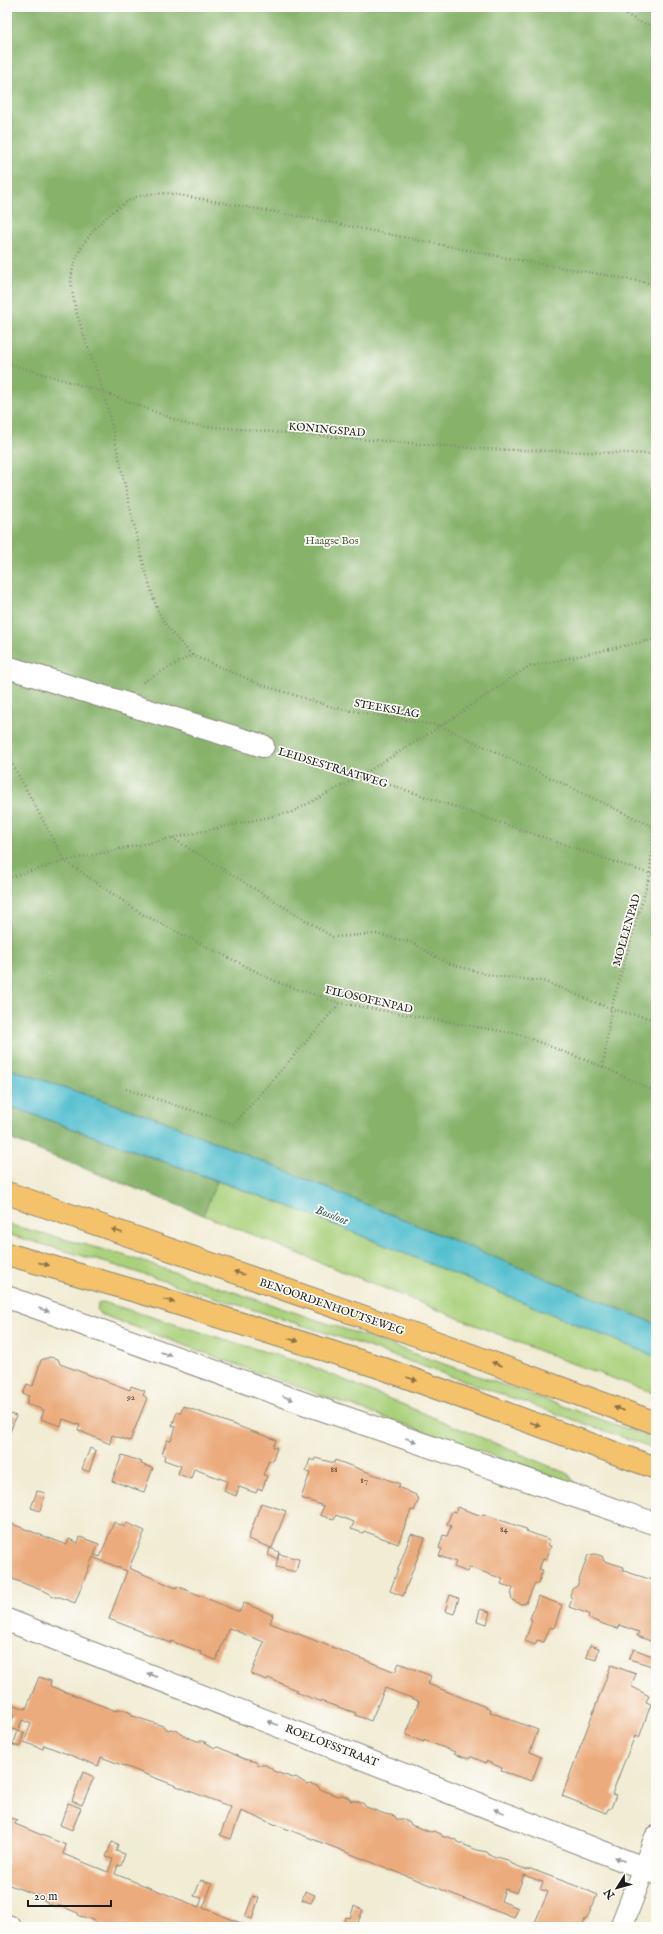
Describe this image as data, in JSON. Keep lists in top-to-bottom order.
{
  "streets": {
    "main road": ["BENOORDENHOUTSEWEG"],
    "street": ["LEIDSESTRAATWEG", "ROELOFSSTRAAT"],
    "path": [
      "KONINGSPAD",
      "STEEKSLAG",
      "MOLLENPAD",
      "FILOSOFENPAD"
    ]
  },
  "crossings": [
    ["STEEKSLAG", "MOLLENPAD"],
    ["LEIDSESTRAATWEG", "MOLLENPAD"],
    ["MOLLENPAD", "FILOSOFENPAD"]
  ],
  "one_way": ["ROELOFSSTRAAT"],
  "water": ["Bossloot"],
  "parks": ["Haagse Bos"],
  "house_numbers": [
    "92",
    "88",
    "87",
    "84"
  ],
  "scale_bar": "20 m",
  "north": "bottom left"
}
